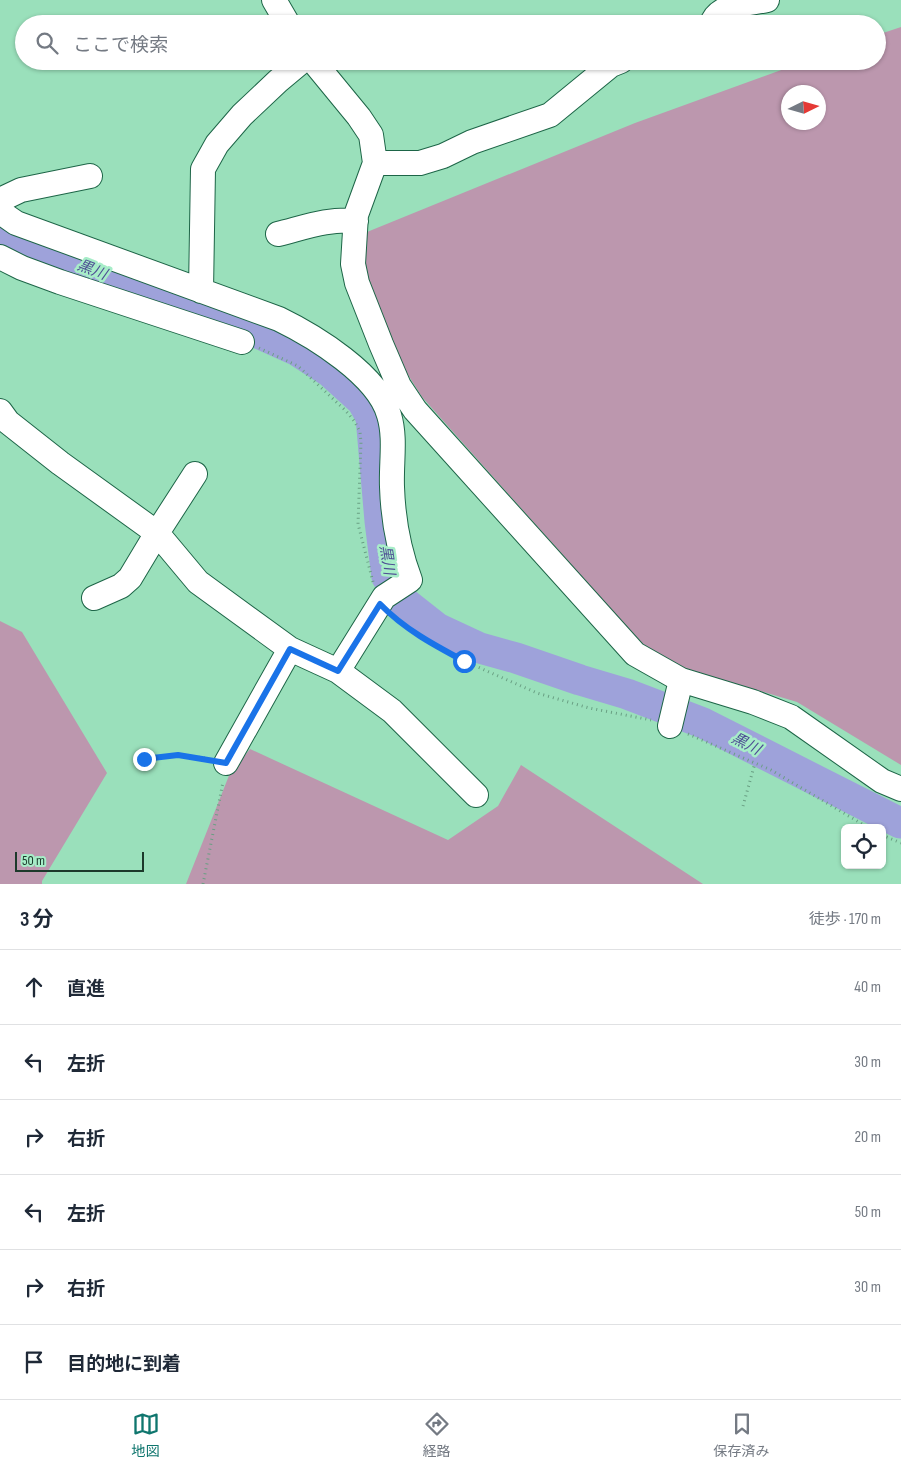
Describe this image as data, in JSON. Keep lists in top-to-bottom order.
{
  "water": ["黒川"],
  "scale_bar": "50 m",
  "north": "right",
  "page": {
    "search": "ここで検索",
    "scale": "50 m",
    "heading": ["3 分", "徒歩 · 170 m"],
    "list": [
      ["直進", "40 m"],
      ["左折", "30 m"],
      ["右折", "20 m"],
      ["左折", "50 m"],
      ["右折", "30 m"],
      "目的地に到着"
    ],
    "nav": ["地図", "経路", "保存済み"]
  }
}
